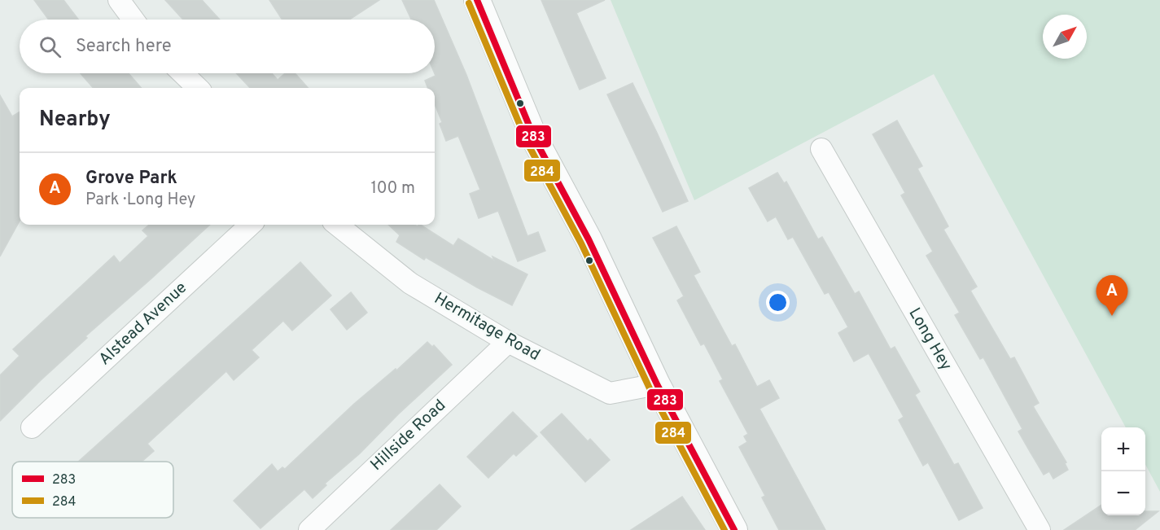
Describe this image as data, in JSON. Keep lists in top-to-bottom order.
{
  "streets": {
    "street": [
      "Alstead Avenue",
      "Hermitage Road",
      "Long Hey",
      "Hillside Road"
    ]
  },
  "crossings": [
    ["Hermitage Road", "Hillside Road"]
  ],
  "lines": ["transit line 283", "transit line 284"],
  "legend": ["283", "284"],
  "north": "top right",
  "page": {
    "search": "Search here",
    "heading": "Nearby",
    "list": [
      {
        "mark": "A",
        "name": "Grove Park",
        "note": "Park · Long Hey",
        "value": "100 m"
      }
    ],
    "pins": "A",
    "map_buttons": ["+", "−"]
  }
}
